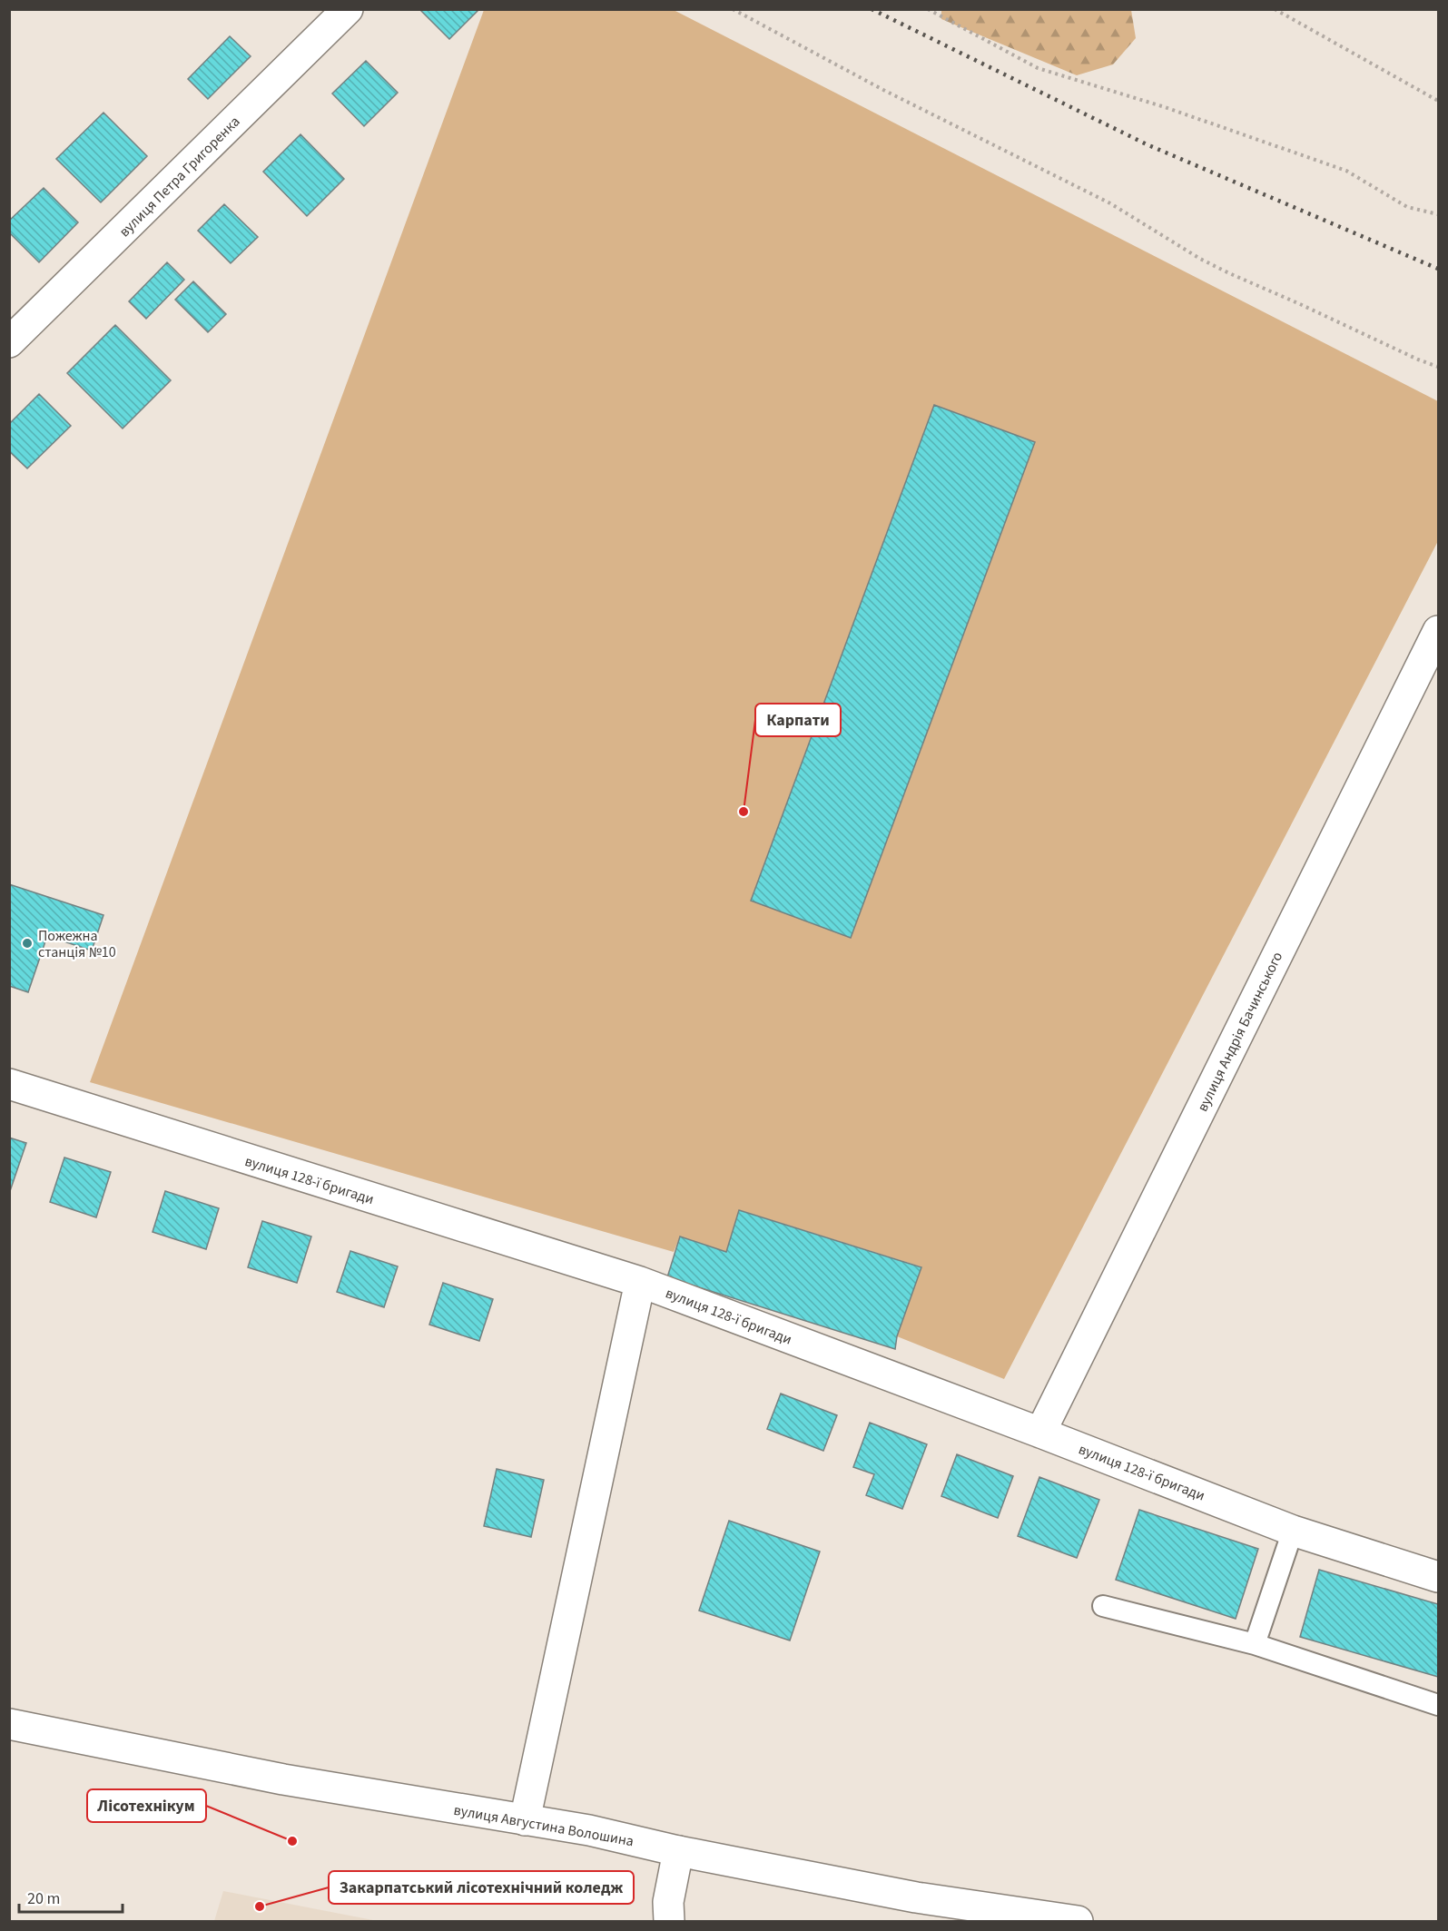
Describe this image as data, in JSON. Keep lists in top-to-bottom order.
{
  "streets": {
    "street": [
      "вулиця Петра Григоренка",
      "вулиця Андрія Бачинського",
      "вулиця 128-ї бригади",
      "вулиця Августина Волошина"
    ]
  },
  "crossings": [
    ["вулиця Андрія Бачинського", "вулиця 128-ї бригади"]
  ],
  "places": [
    "Карпати",
    "Пожежна станція №10",
    "Лісотехнікум",
    "Закарпатський лісотехнічний коледж"
  ],
  "scale_bar": "20 m"
}
